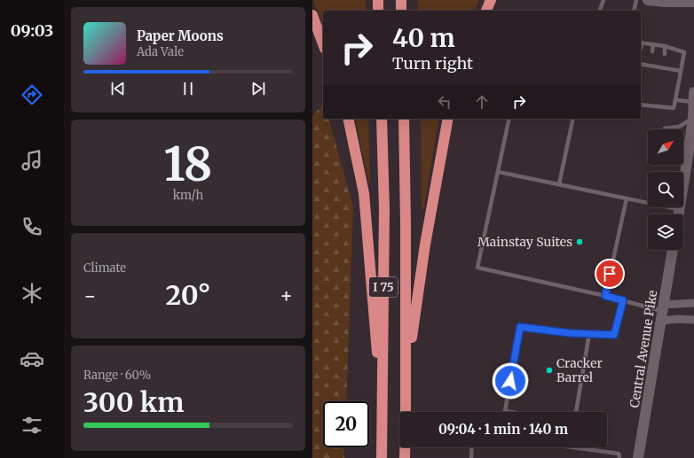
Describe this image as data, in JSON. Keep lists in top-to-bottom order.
{
  "streets": {
    "highway": ["I 75"],
    "main road": ["Central Avenue Pike"]
  },
  "places": ["Mainstay Suites", "Cracker Barrel"],
  "north": "top right",
  "page": {
    "tabs": "09:03",
    "turn": ["40 m", "Turn right"],
    "song": ["Paper Moons", "Ada Vale"],
    "tile": [
      ["18", "km/h"],
      "Climate",
      ["Range · 60%", "300 km"]
    ],
    "heat": ["−", "20°", "+"],
    "limit": "20",
    "trip": "09:04 · 1 min · 140 m"
  }
}
